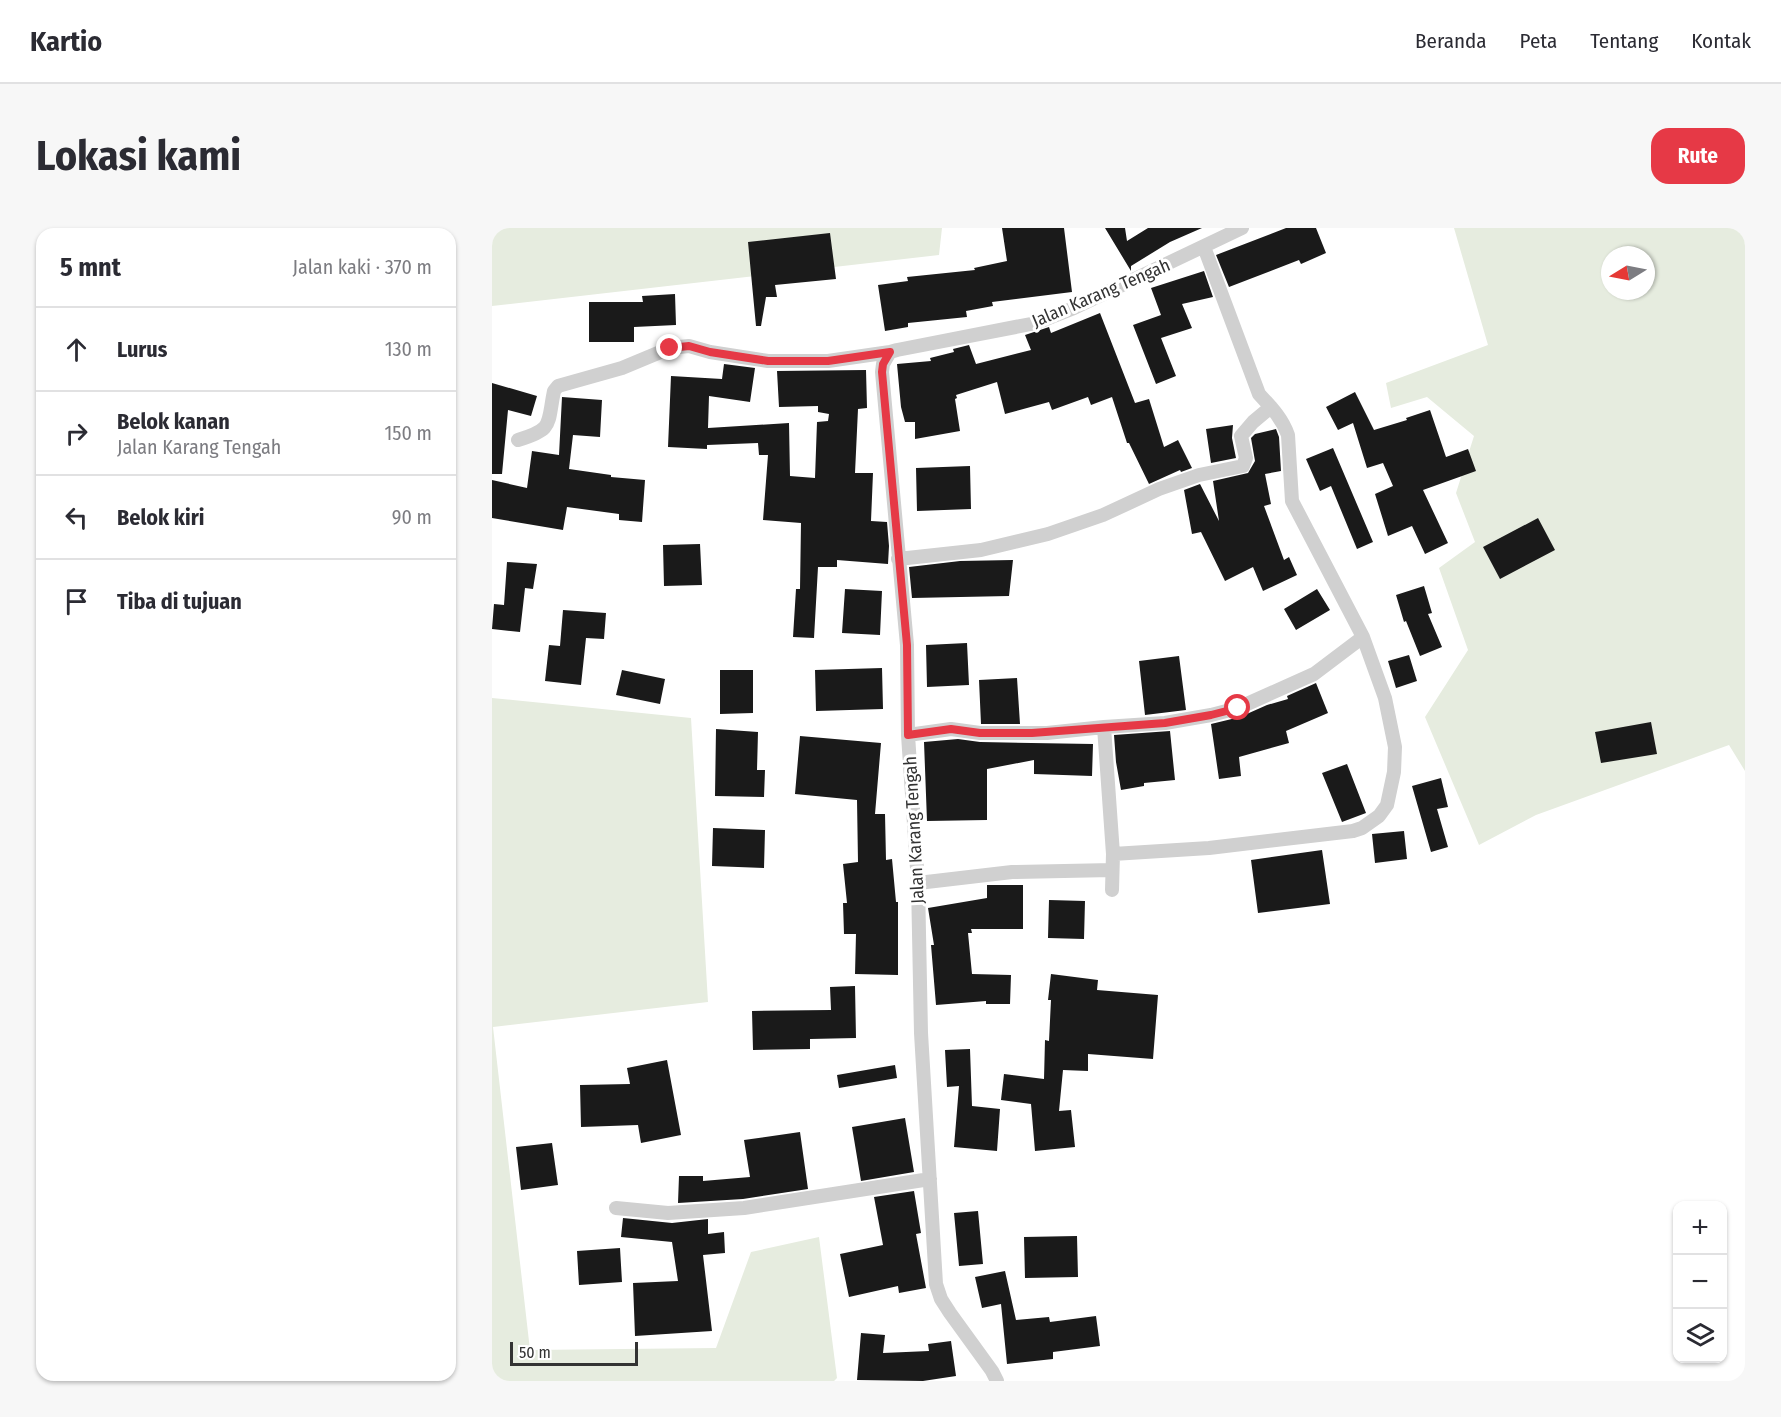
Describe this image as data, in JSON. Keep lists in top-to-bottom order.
{
  "streets": {
    "street": ["Jalan Karang Tengah"]
  },
  "scale_bar": "50 m",
  "north": "left",
  "page": {
    "header": "Kartio",
    "nav": [
      "Beranda",
      "Peta",
      "Tentang",
      "Kontak"
    ],
    "buttons": "Rute",
    "title": "Lokasi kami",
    "heading": ["5 mnt", "Jalan kaki · 370 m"],
    "list": [
      ["Lurus", "130 m"],
      ["Belok kanan", "Jalan Karang Tengah", "150 m"],
      ["Belok kiri", "90 m"],
      "Tiba di tujuan"
    ],
    "map_buttons": ["+", "−"],
    "scale": "50 m"
  }
}
